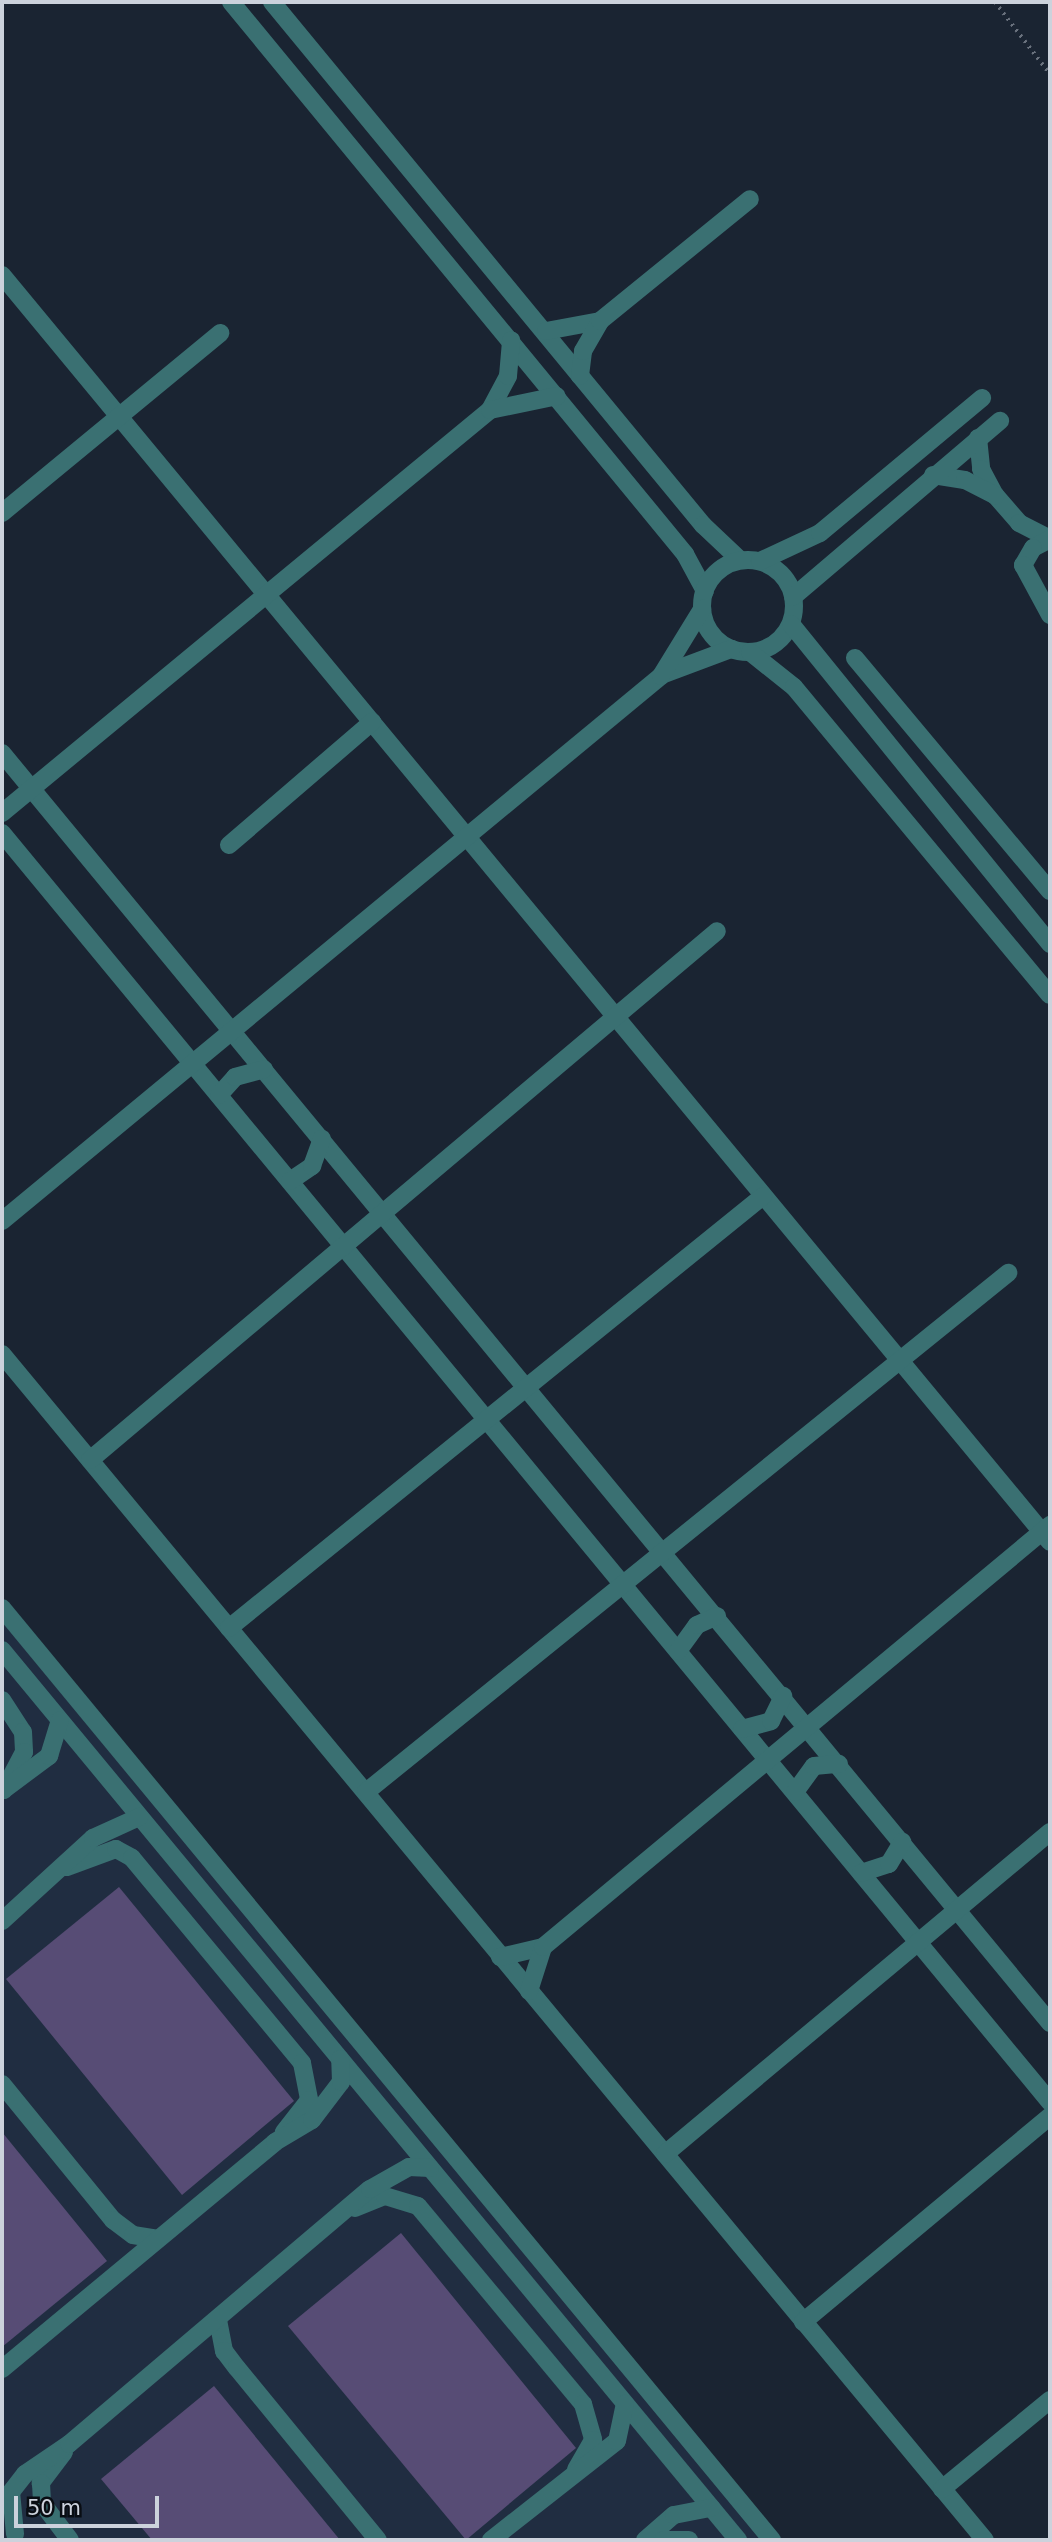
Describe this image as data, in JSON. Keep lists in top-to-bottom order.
{
  "scale_bar": "50 m"
}
